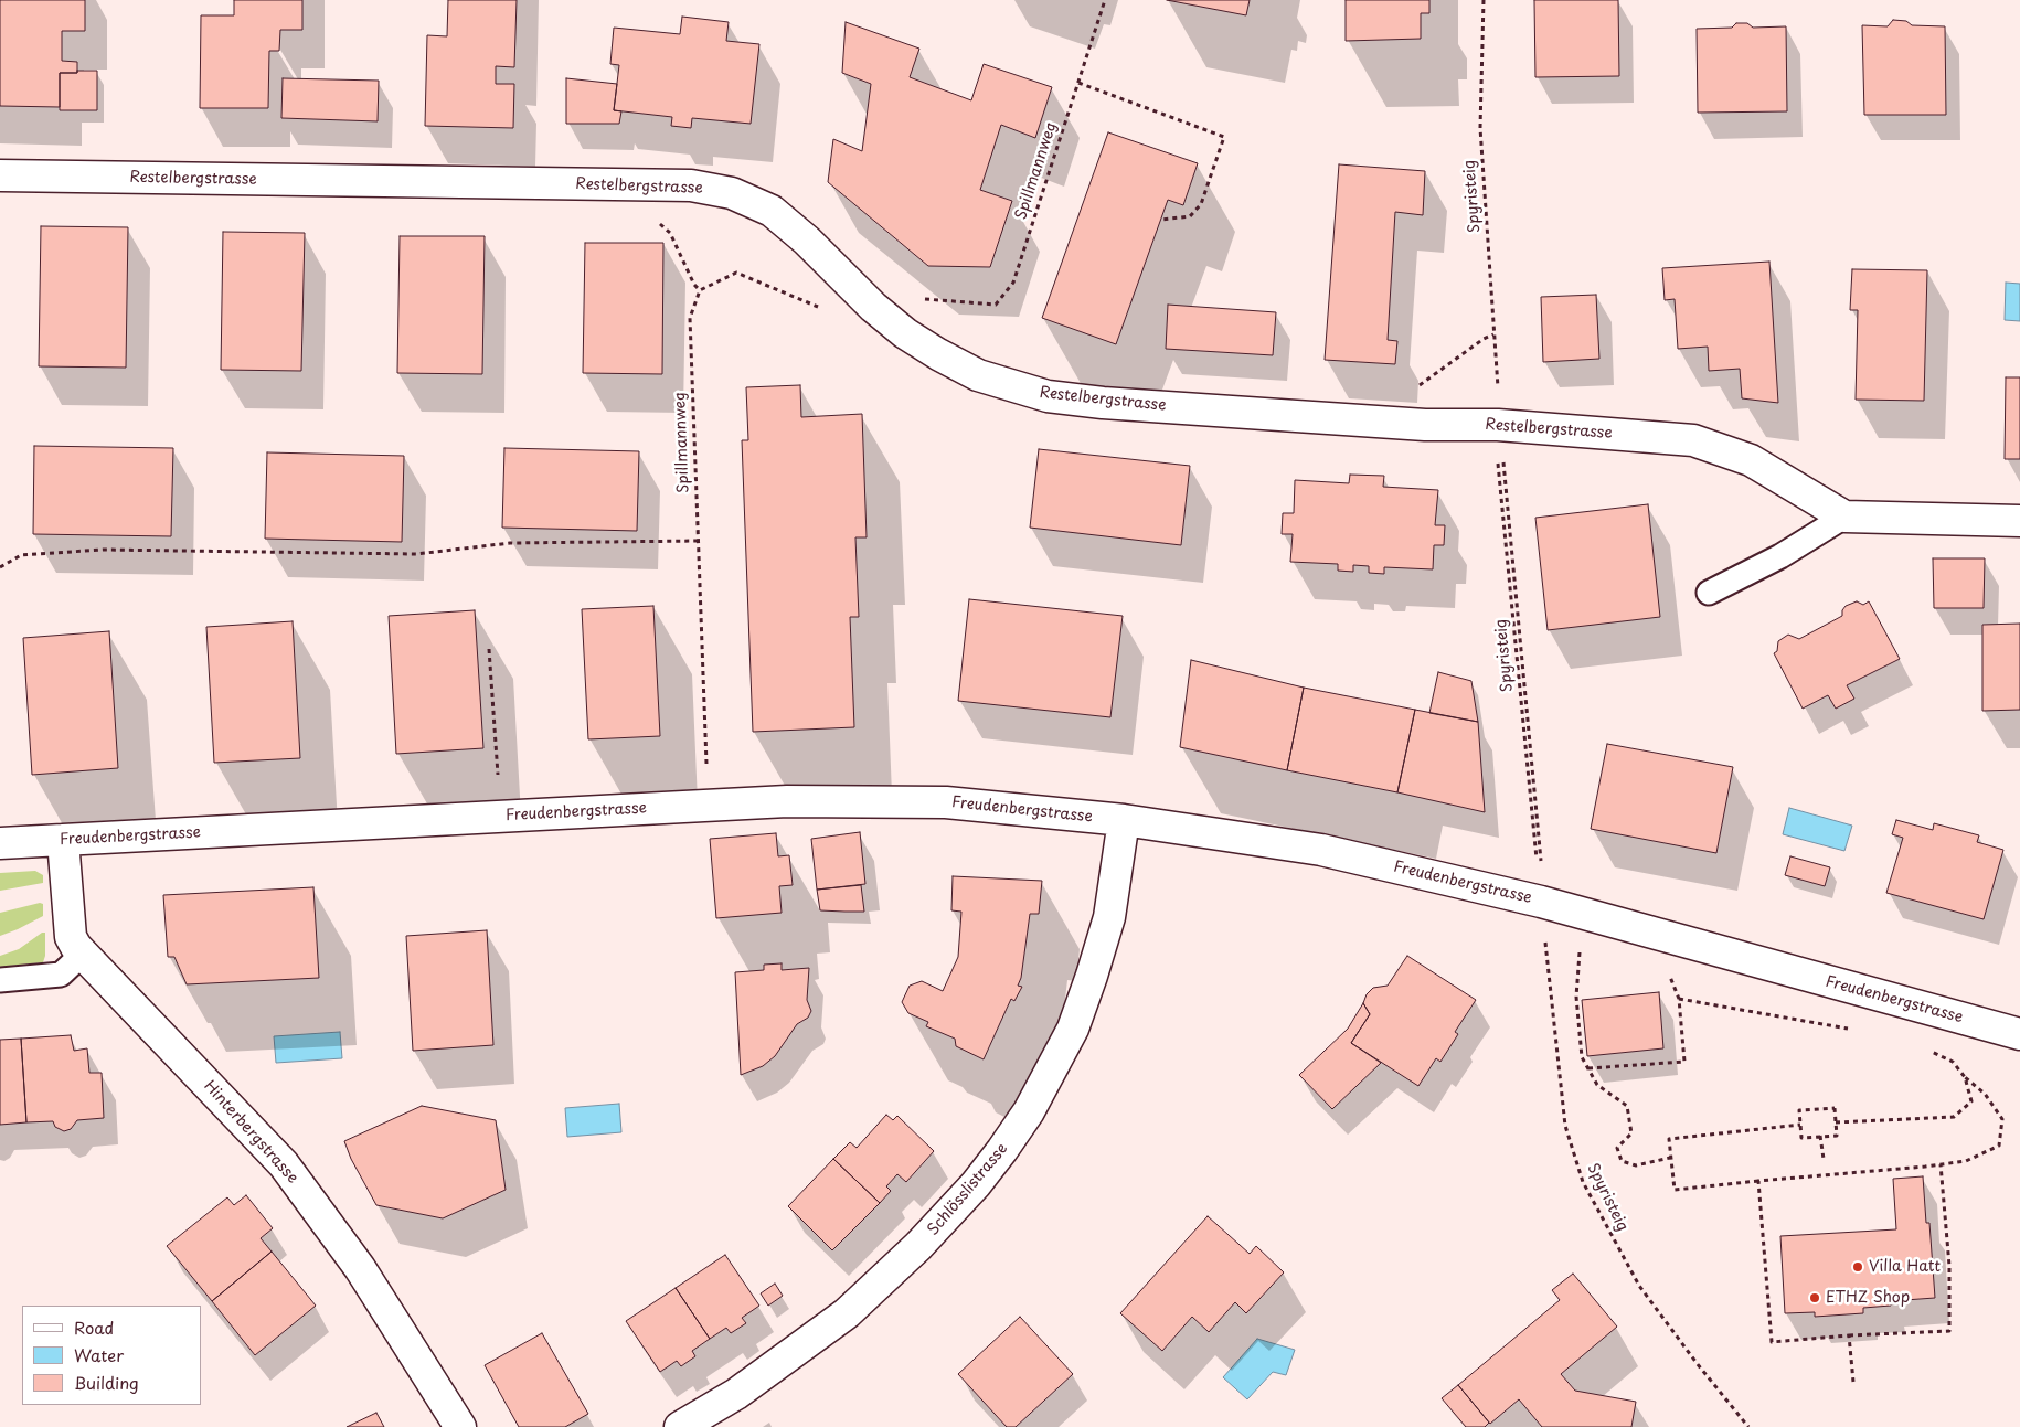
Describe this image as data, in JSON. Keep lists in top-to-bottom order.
{
  "streets": {
    "street": [
      "Restelbergstrasse",
      "Freudenbergstrasse",
      "Hinterbergstrasse",
      "Schlösslistrasse"
    ],
    "path": ["Spillmannweg", "Spyristeig"]
  },
  "crossings": [
    ["Freudenbergstrasse", "Hinterbergstrasse"],
    ["Freudenbergstrasse", "Schlösslistrasse"]
  ],
  "places": ["Villa Hatt", "ETHZ Shop"],
  "legend": ["Road", "Water", "Building"]
}
